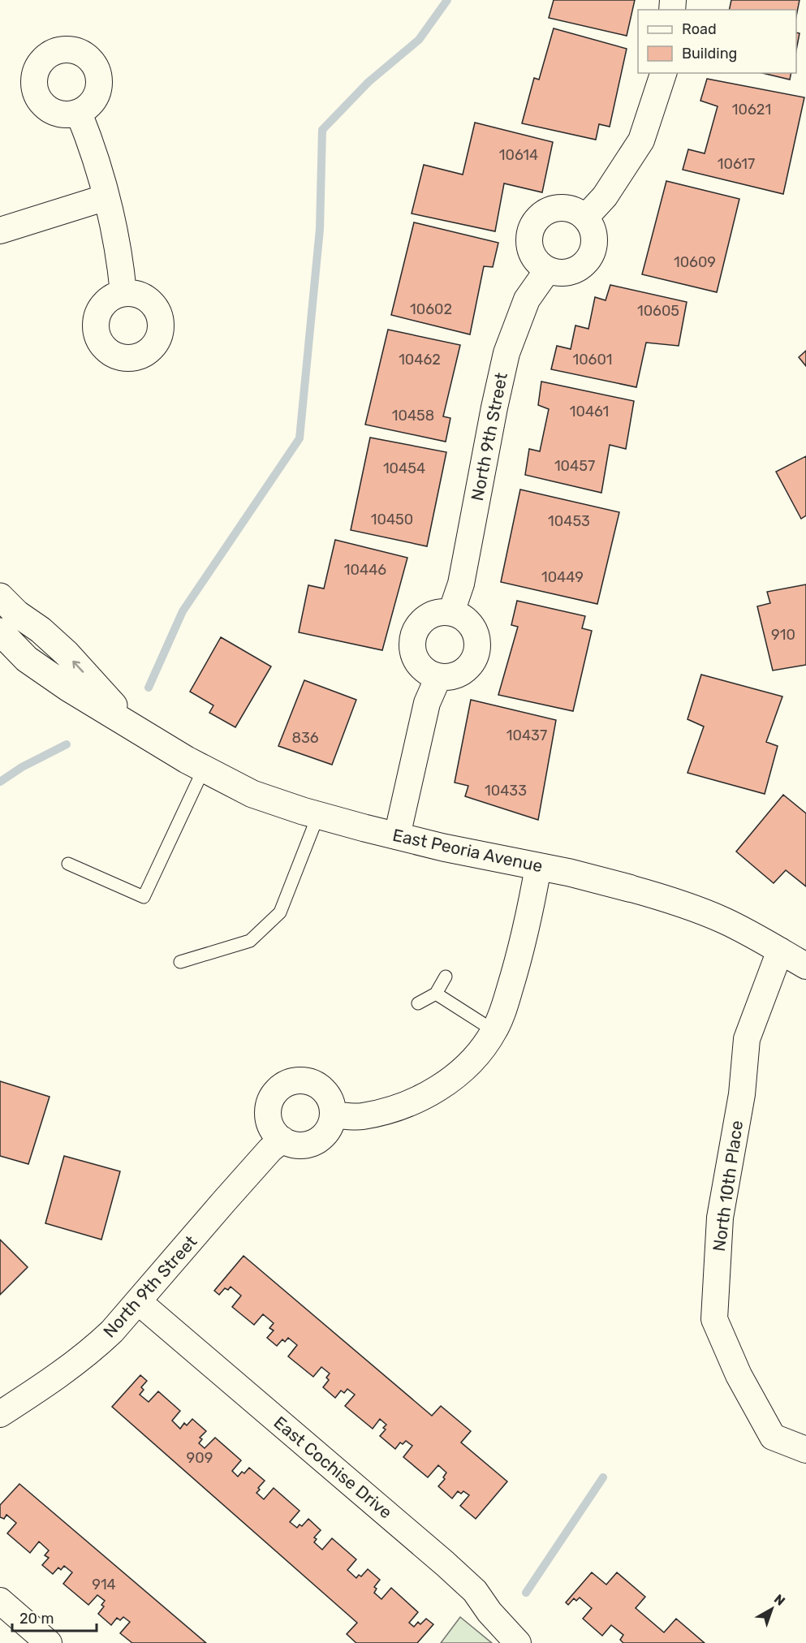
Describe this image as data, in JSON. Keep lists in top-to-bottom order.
{
  "streets": {
    "street": [
      "North 9th Street",
      "East Peoria Avenue",
      "North 10th Place",
      "East Cochise Drive"
    ]
  },
  "crossings": [
    ["North 9th Street", "East Cochise Drive"],
    ["East Peoria Avenue", "North 10th Place"]
  ],
  "house_numbers": [
    "10621",
    "10614",
    "10617",
    "10609",
    "10602",
    "10605",
    "10462",
    "10601",
    "10461",
    "10458",
    "10457",
    "10454",
    "10450",
    "10453",
    "10446",
    "10449",
    "910",
    "10437",
    "836",
    "10433",
    "909",
    "914"
  ],
  "legend": ["Road", "Building"],
  "scale_bar": "20 m",
  "north": "top right"
}
